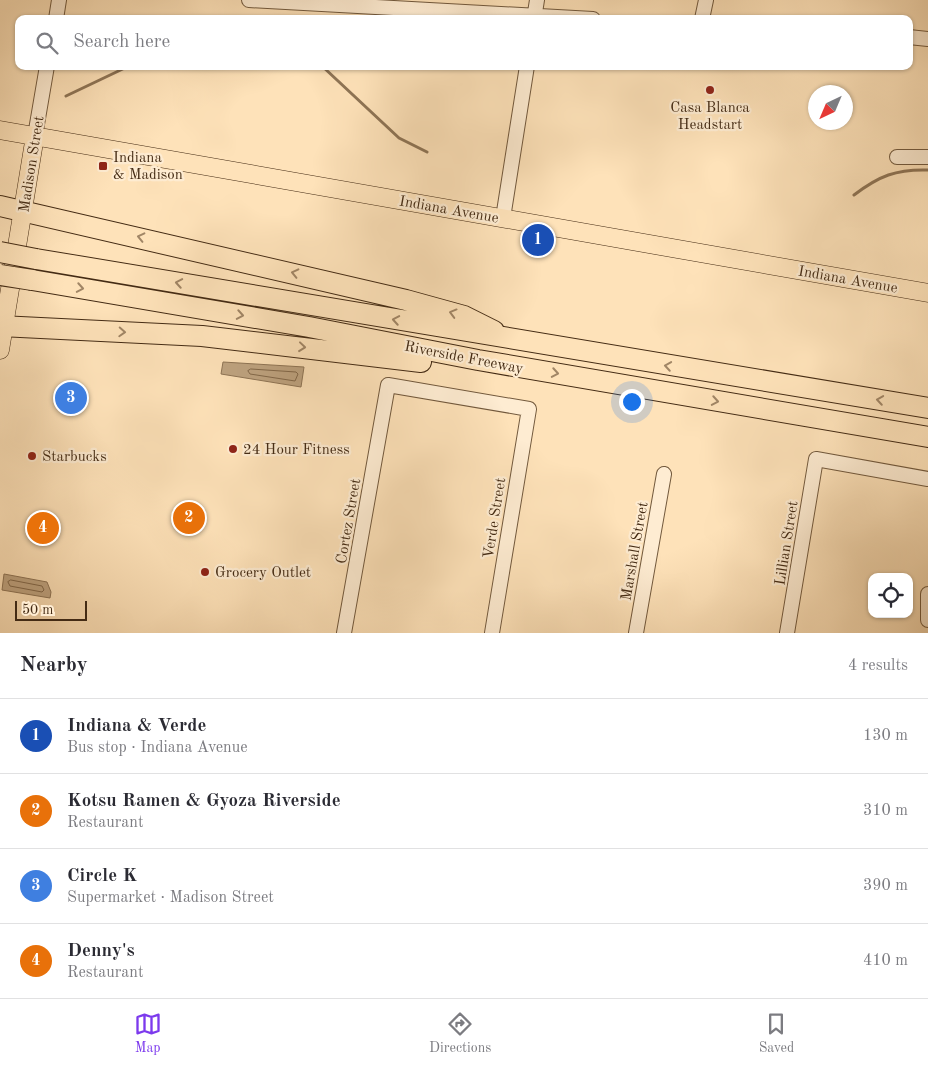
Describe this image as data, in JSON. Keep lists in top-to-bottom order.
{
  "streets": {
    "highway": ["Riverside Freeway"],
    "main road": ["Madison Street", "Indiana Avenue"],
    "street": [
      "Verde Street",
      "Cortez Street",
      "Lillian Street",
      "Marshall Street"
    ]
  },
  "crossings": [
    ["Madison Street", "Indiana Avenue"],
    ["Verde Street", "Cortez Street"]
  ],
  "places": {
    "other": [
      "Casa Blanca Headstart",
      "24 Hour Fitness",
      "Starbucks",
      "Grocery Outlet"
    ],
    "transit": ["Indiana & Madison"]
  },
  "scale_bar": "50 m",
  "north": "bottom left",
  "page": {
    "search": "Search here",
    "pins": [
      "1",
      "3",
      "2",
      "4"
    ],
    "scale": "50 m",
    "heading": ["Nearby", "4 results"],
    "list": [
      {
        "mark": "1",
        "name": "Indiana & Verde",
        "note": "Bus stop · Indiana Avenue",
        "value": "130 m"
      },
      {
        "mark": "2",
        "name": "Kotsu Ramen & Gyoza Riverside",
        "note": "Restaurant",
        "value": "310 m"
      },
      {
        "mark": "3",
        "name": "Circle K",
        "note": "Supermarket · Madison Street",
        "value": "390 m"
      },
      {
        "mark": "4",
        "name": "Denny's",
        "note": "Restaurant",
        "value": "410 m"
      }
    ],
    "nav": ["Map", "Directions", "Saved"]
  }
}
